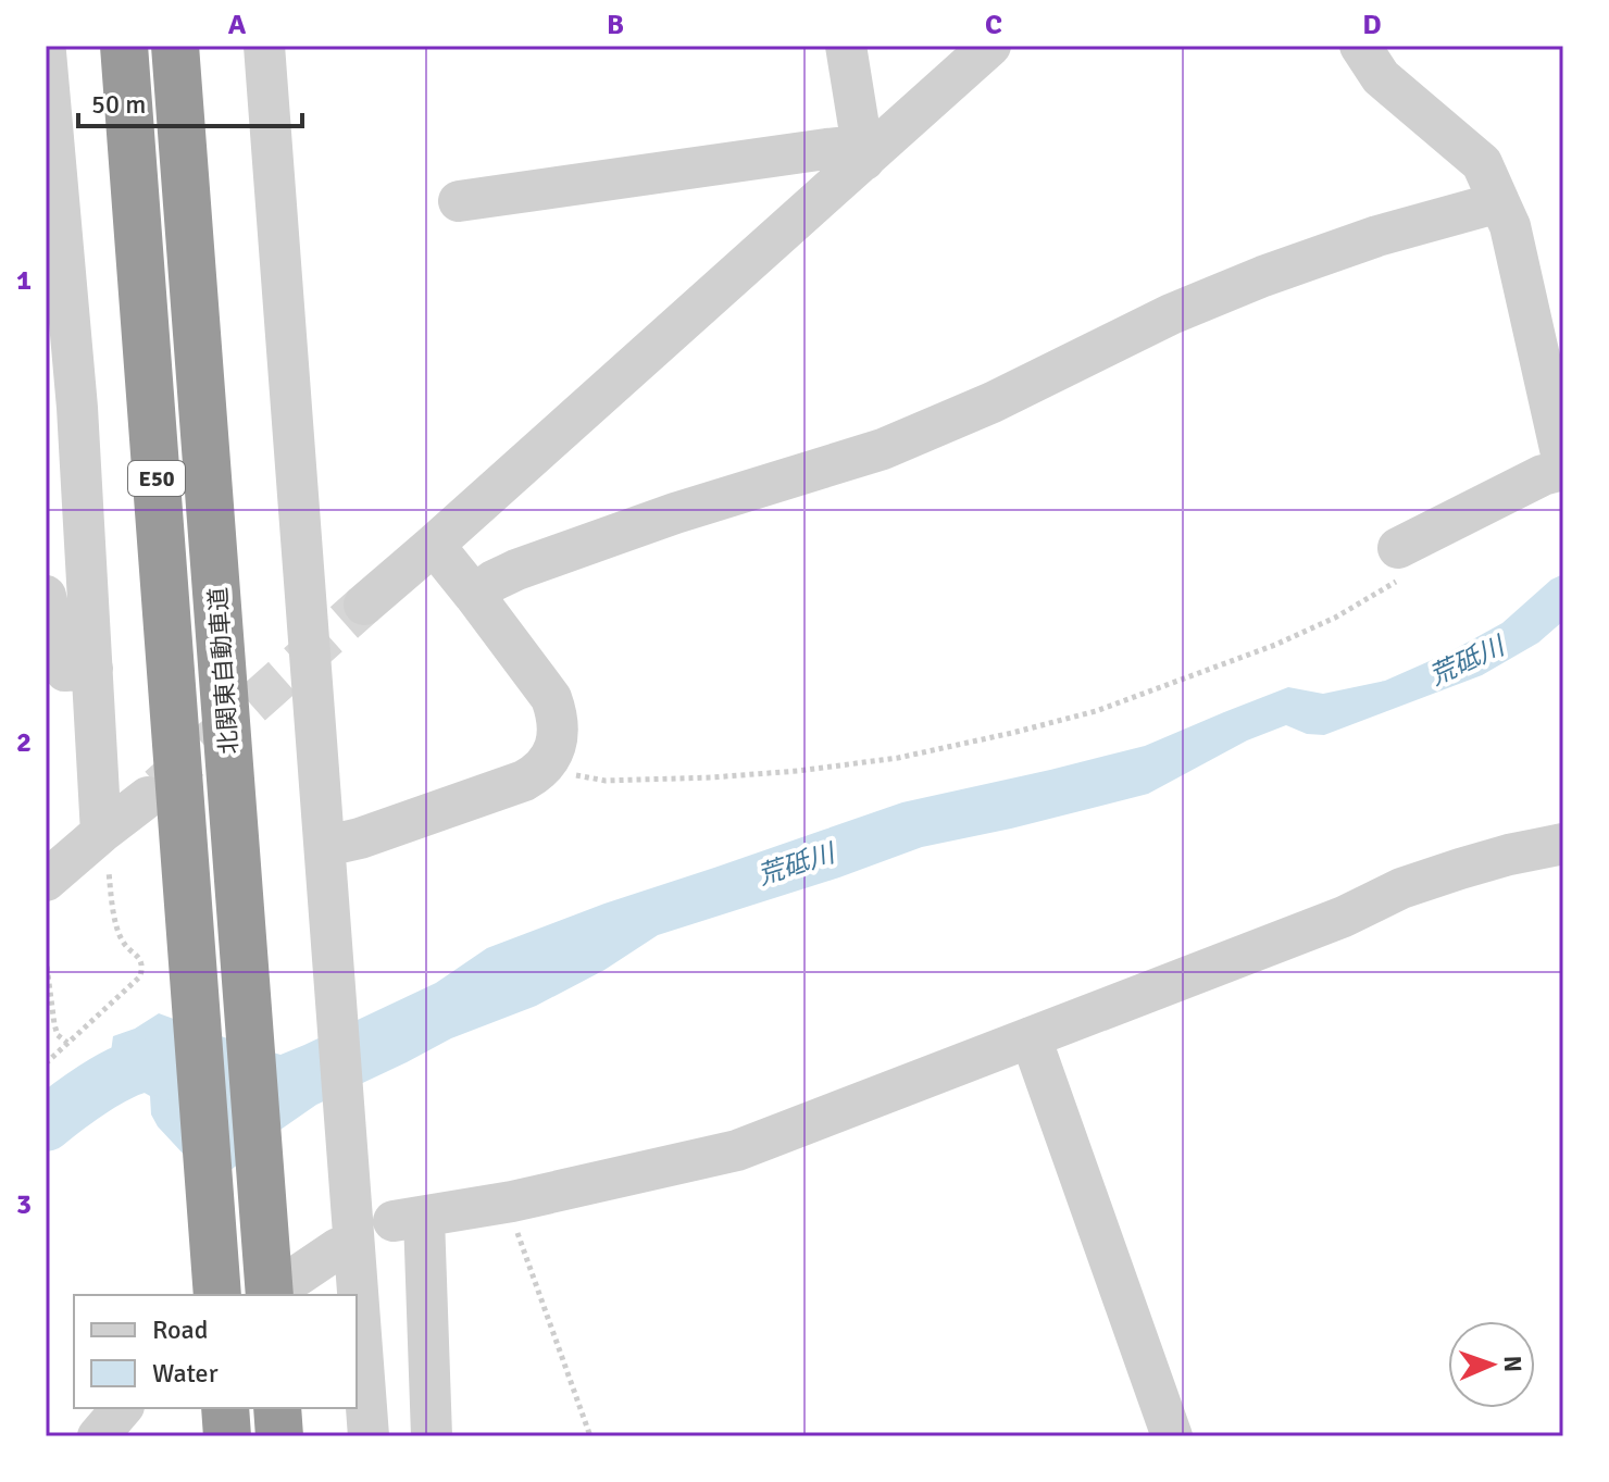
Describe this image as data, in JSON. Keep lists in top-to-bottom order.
{
  "streets": {
    "highway": ["E50", "北関東自動車道"]
  },
  "water": ["荒砥川"],
  "legend": ["Road", "Water"],
  "scale_bar": "50 m",
  "north": "right",
  "grid": {
    "columns": [
      "A",
      "B",
      "C",
      "D"
    ],
    "rows": ["1", "2", "3"]
  }
}
